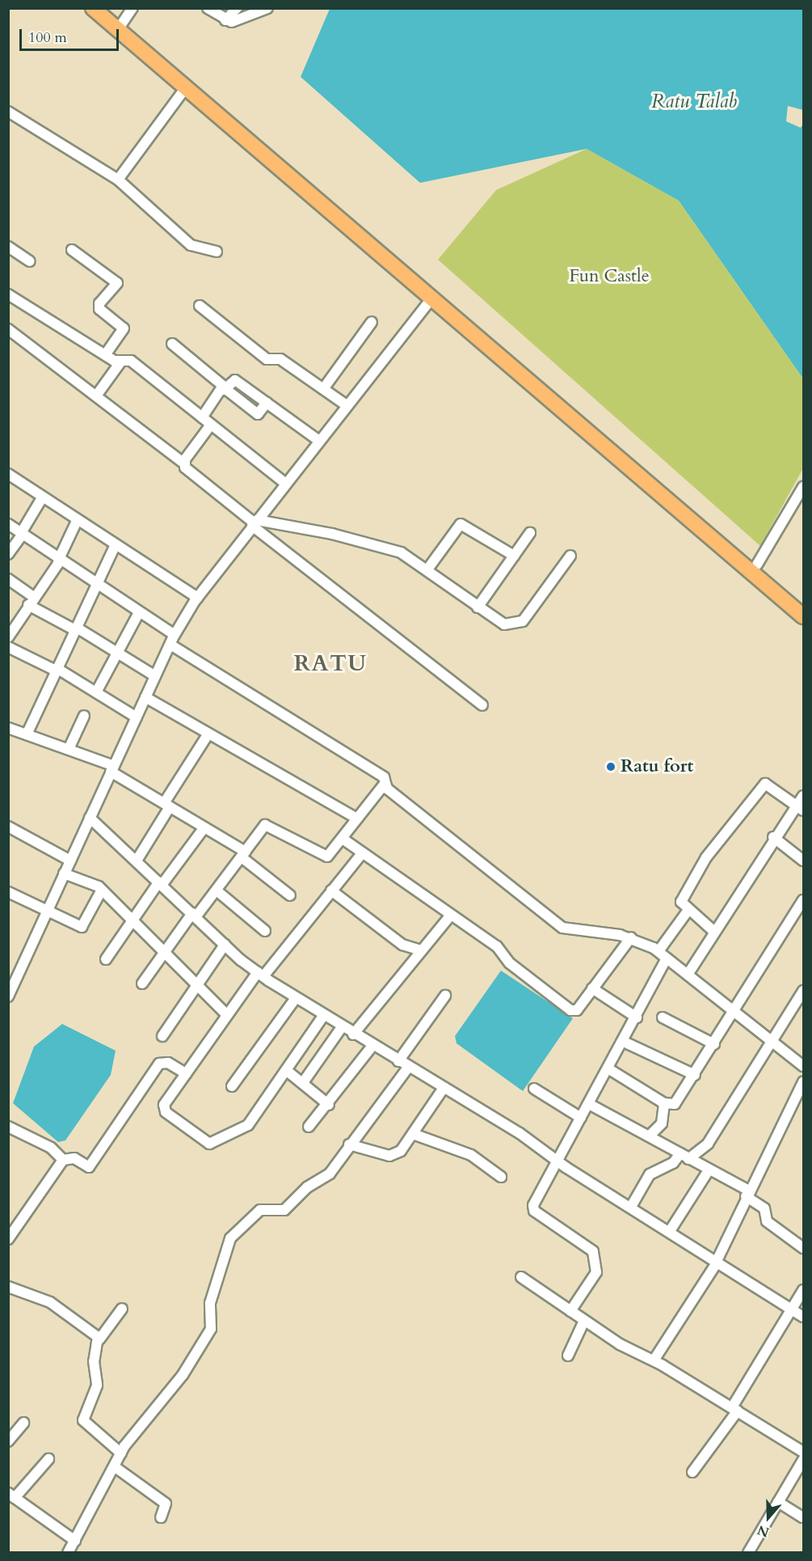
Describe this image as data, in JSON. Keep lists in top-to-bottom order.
{
  "districts": ["RATU"],
  "water": ["Ratu Talab"],
  "parks": ["Fun Castle"],
  "places": ["Ratu fort"],
  "scale_bar": "100 m",
  "north": "bottom"
}
